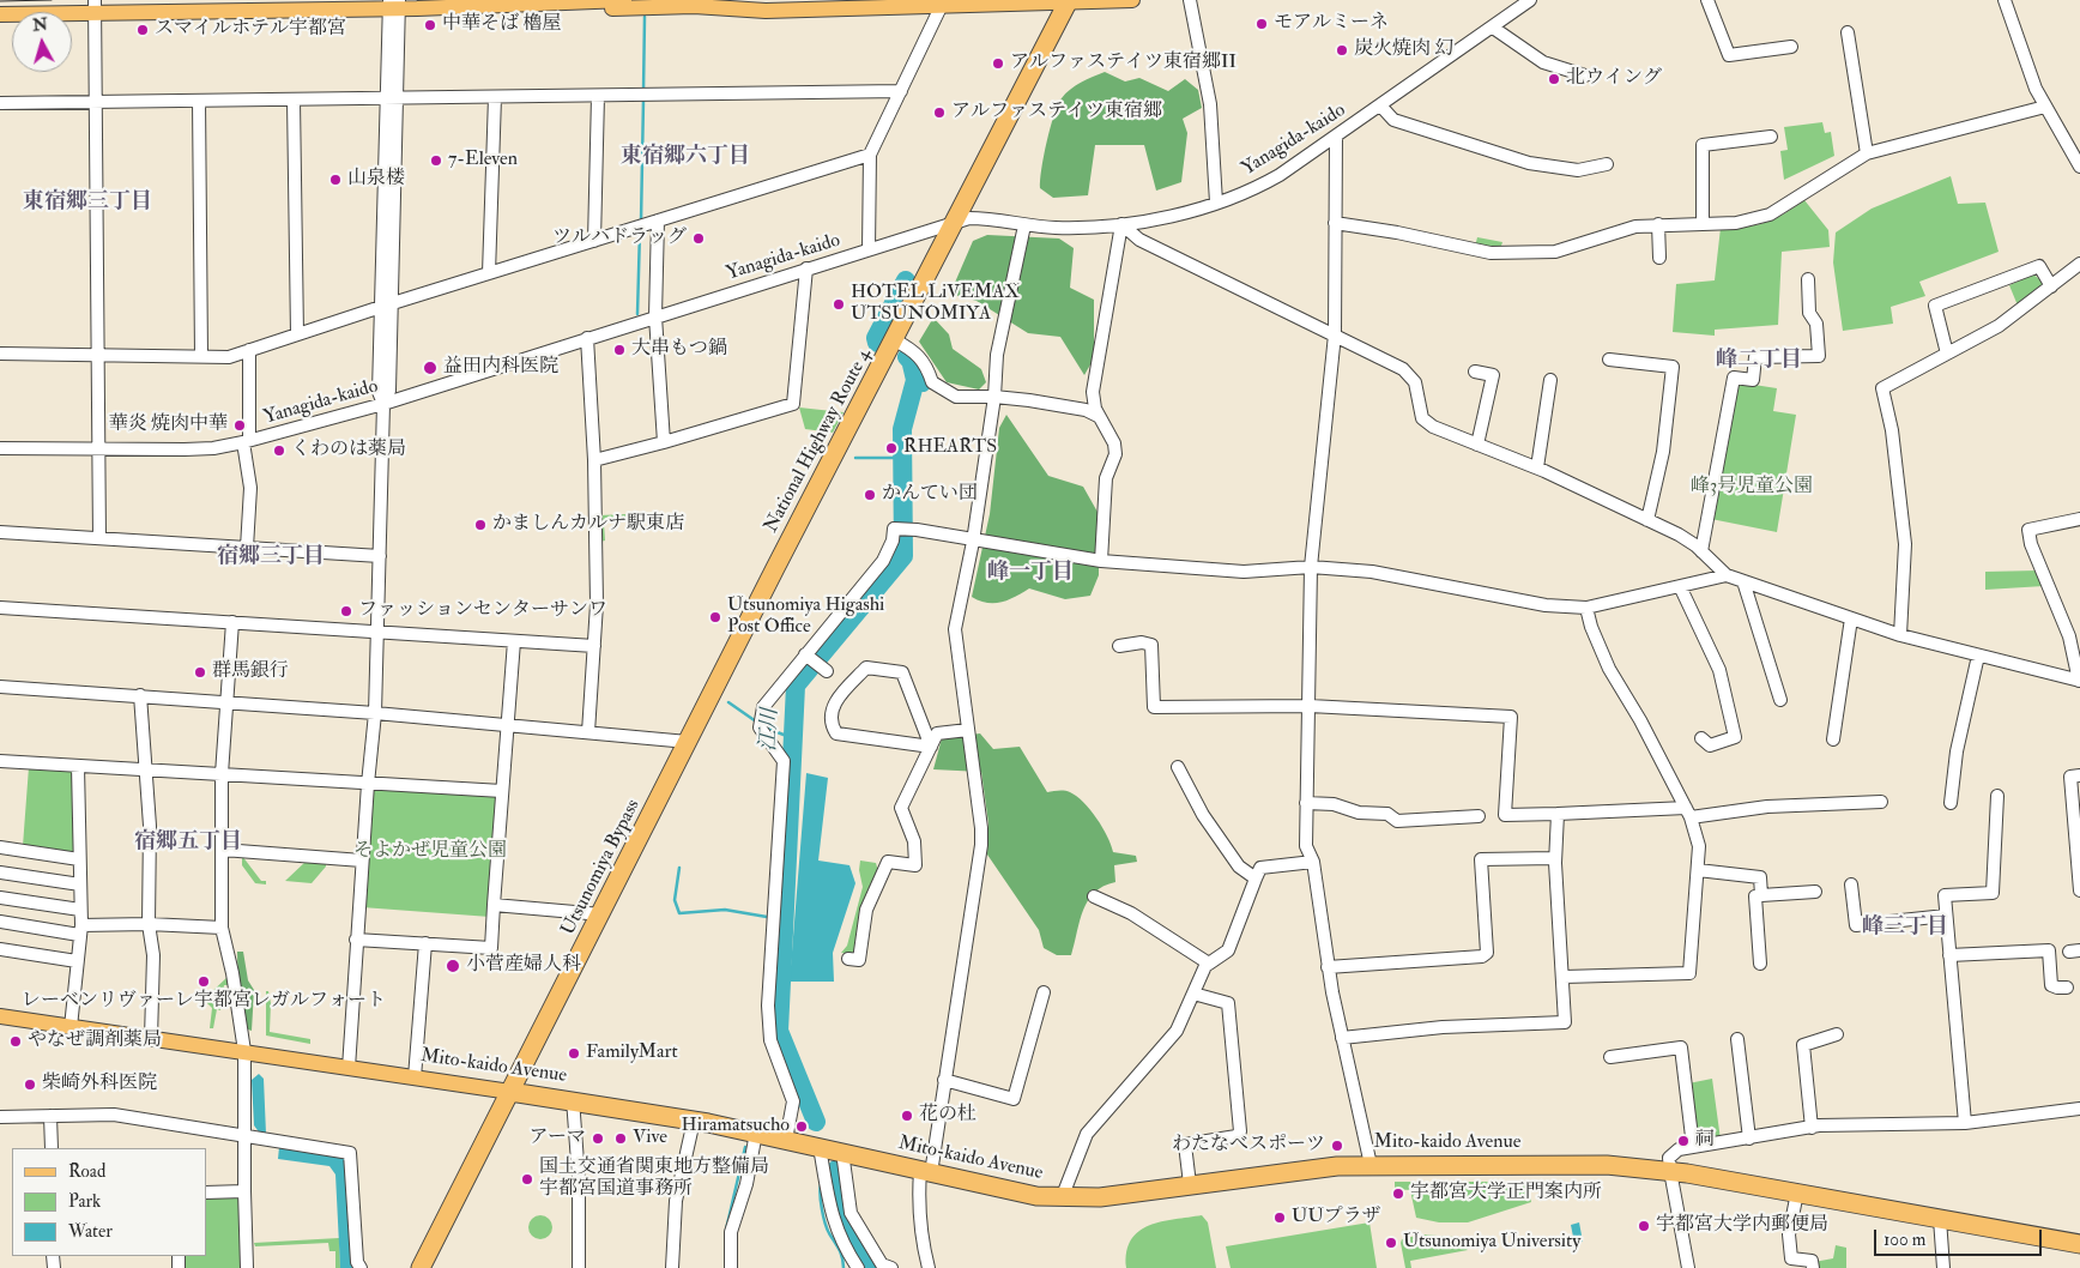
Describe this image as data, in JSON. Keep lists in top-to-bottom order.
{
  "streets": {
    "highway": ["National Highway Route 4", "Utsunomiya Bypass", "Mito-kaido Avenue"],
    "street": ["Yanagida-kaido"]
  },
  "crossings": [
    ["Yanagida-kaido", "National Highway Route 4"],
    ["National Highway Route 4", "Utsunomiya Bypass"],
    ["Utsunomiya Bypass", "Mito-kaido Avenue"]
  ],
  "districts": [
    "東宿郷六丁目",
    "東宿郷三丁目",
    "峰二丁目",
    "宿郷三丁目",
    "峰一丁目",
    "宿郷五丁目",
    "峰三丁目"
  ],
  "water": ["江川"],
  "parks": ["峰3号児童公園", "そよかぜ児童公園"],
  "places": [
    "モアルミーネ",
    "中華そば 櫓屋",
    "スマイルホテル宇都宮",
    "炭火焼肉 幻",
    "アルファステイツ東宿郷II",
    "北ウイング",
    "アルファステイツ東宿郷",
    "7-Eleven",
    "山泉楼",
    "ツルハドラッグ",
    "HOTEL LiVEMAX UTSUNOMIYA",
    "大串もつ鍋",
    "益田内科医院",
    "華炎 焼肉中華",
    "RHEARTS",
    "くわのは薬局",
    "かんてい団",
    "かましんカルナ駅東店",
    "ファッションセンターサンワ",
    "Utsunomiya Higashi Post Office",
    "群馬銀行",
    "小菅産婦人科",
    "レーベンリヴァーレ宇都宮レガルフォート",
    "やなぜ調剤薬局",
    "FamilyMart",
    "柴崎外科医院",
    "花の杜",
    "Hiramatsucho",
    "アーマ",
    "Vive",
    "祠",
    "わたなべスポーツ",
    "国土交通省関東地方整備局 宇都宮国道事務所",
    "宇都宮大学正門案内所",
    "UUプラザ",
    "宇都宮大学内郵便局",
    "Utsunomiya University"
  ],
  "legend": ["Road", "Park", "Water"],
  "scale_bar": "100 m",
  "north": "top"
}
